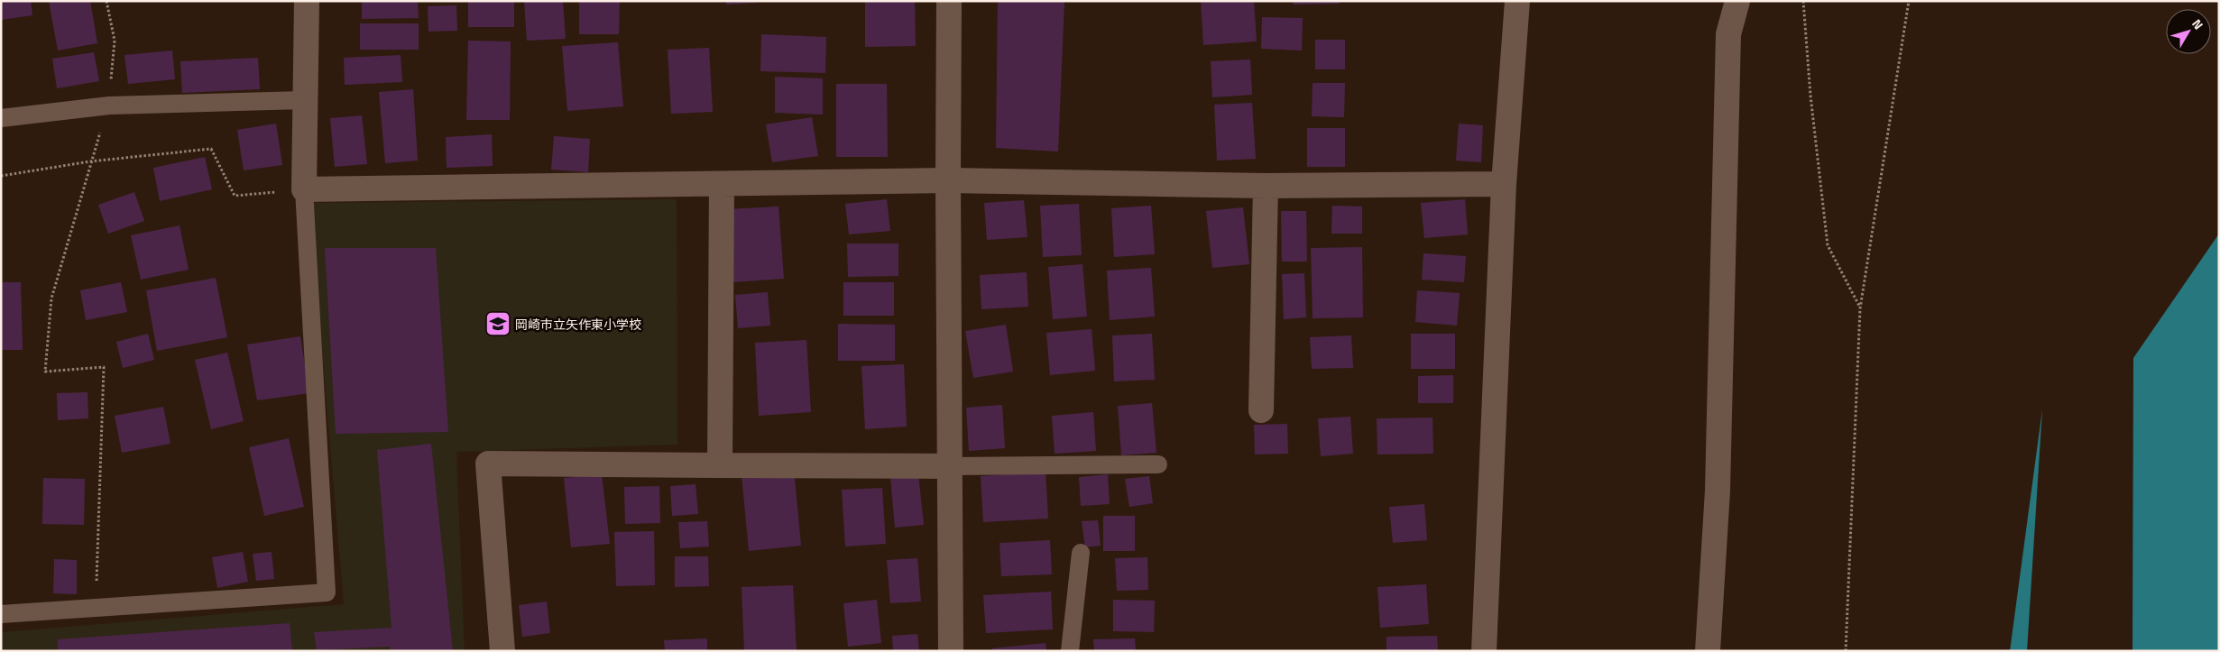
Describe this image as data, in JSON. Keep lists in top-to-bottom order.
{
  "places": {
    "school or university": ["岡崎市立矢作東小学校"]
  },
  "north": "top right"
}
